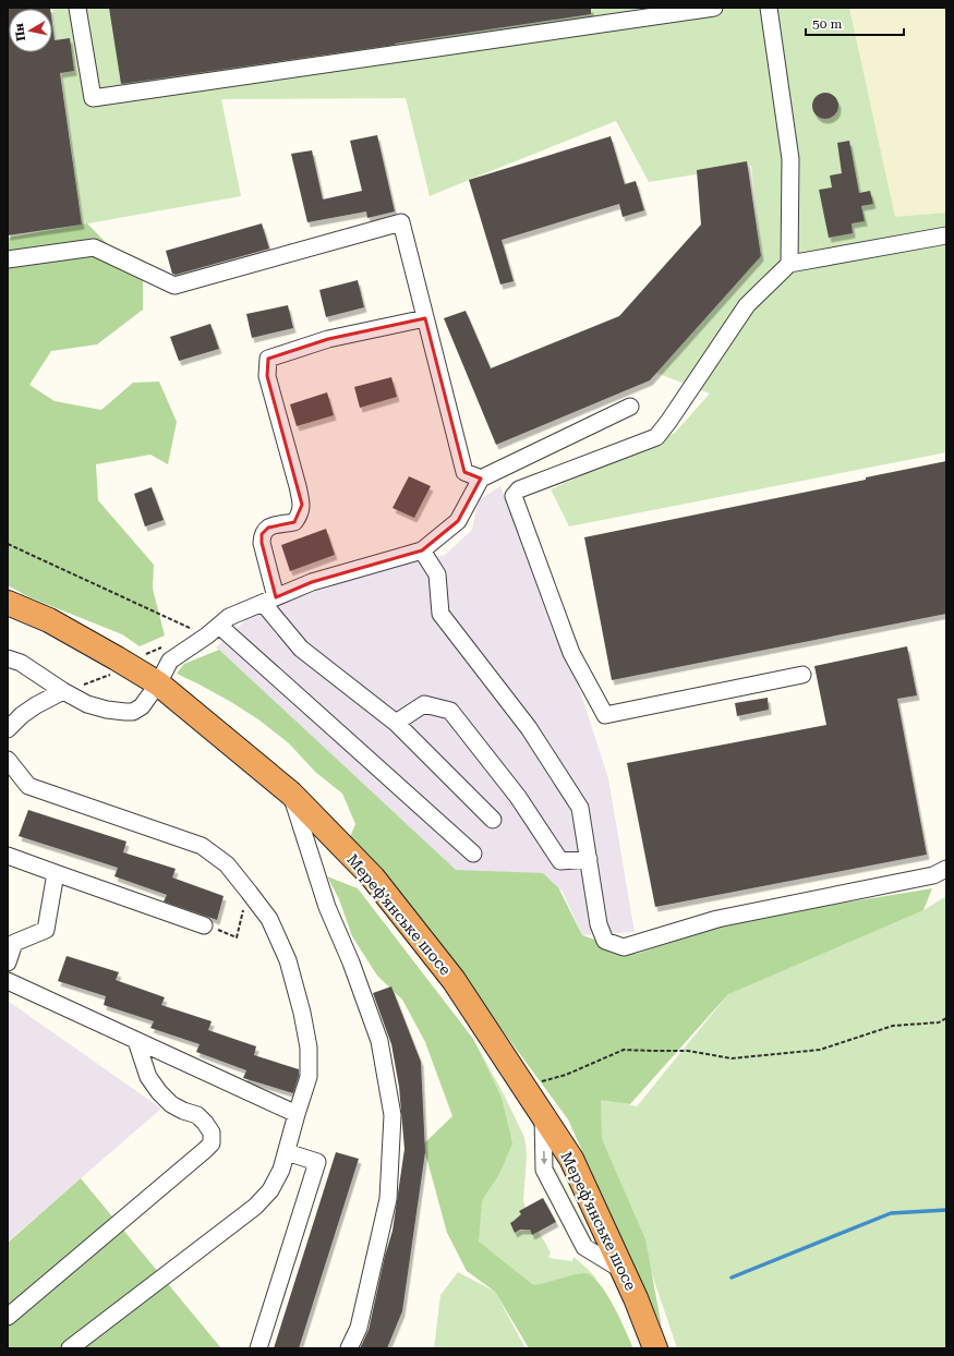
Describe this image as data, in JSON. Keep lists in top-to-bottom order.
{
  "streets": {
    "highway": ["Мереф’янське шосе"]
  },
  "scale_bar": "50 m",
  "north": "left"
}
